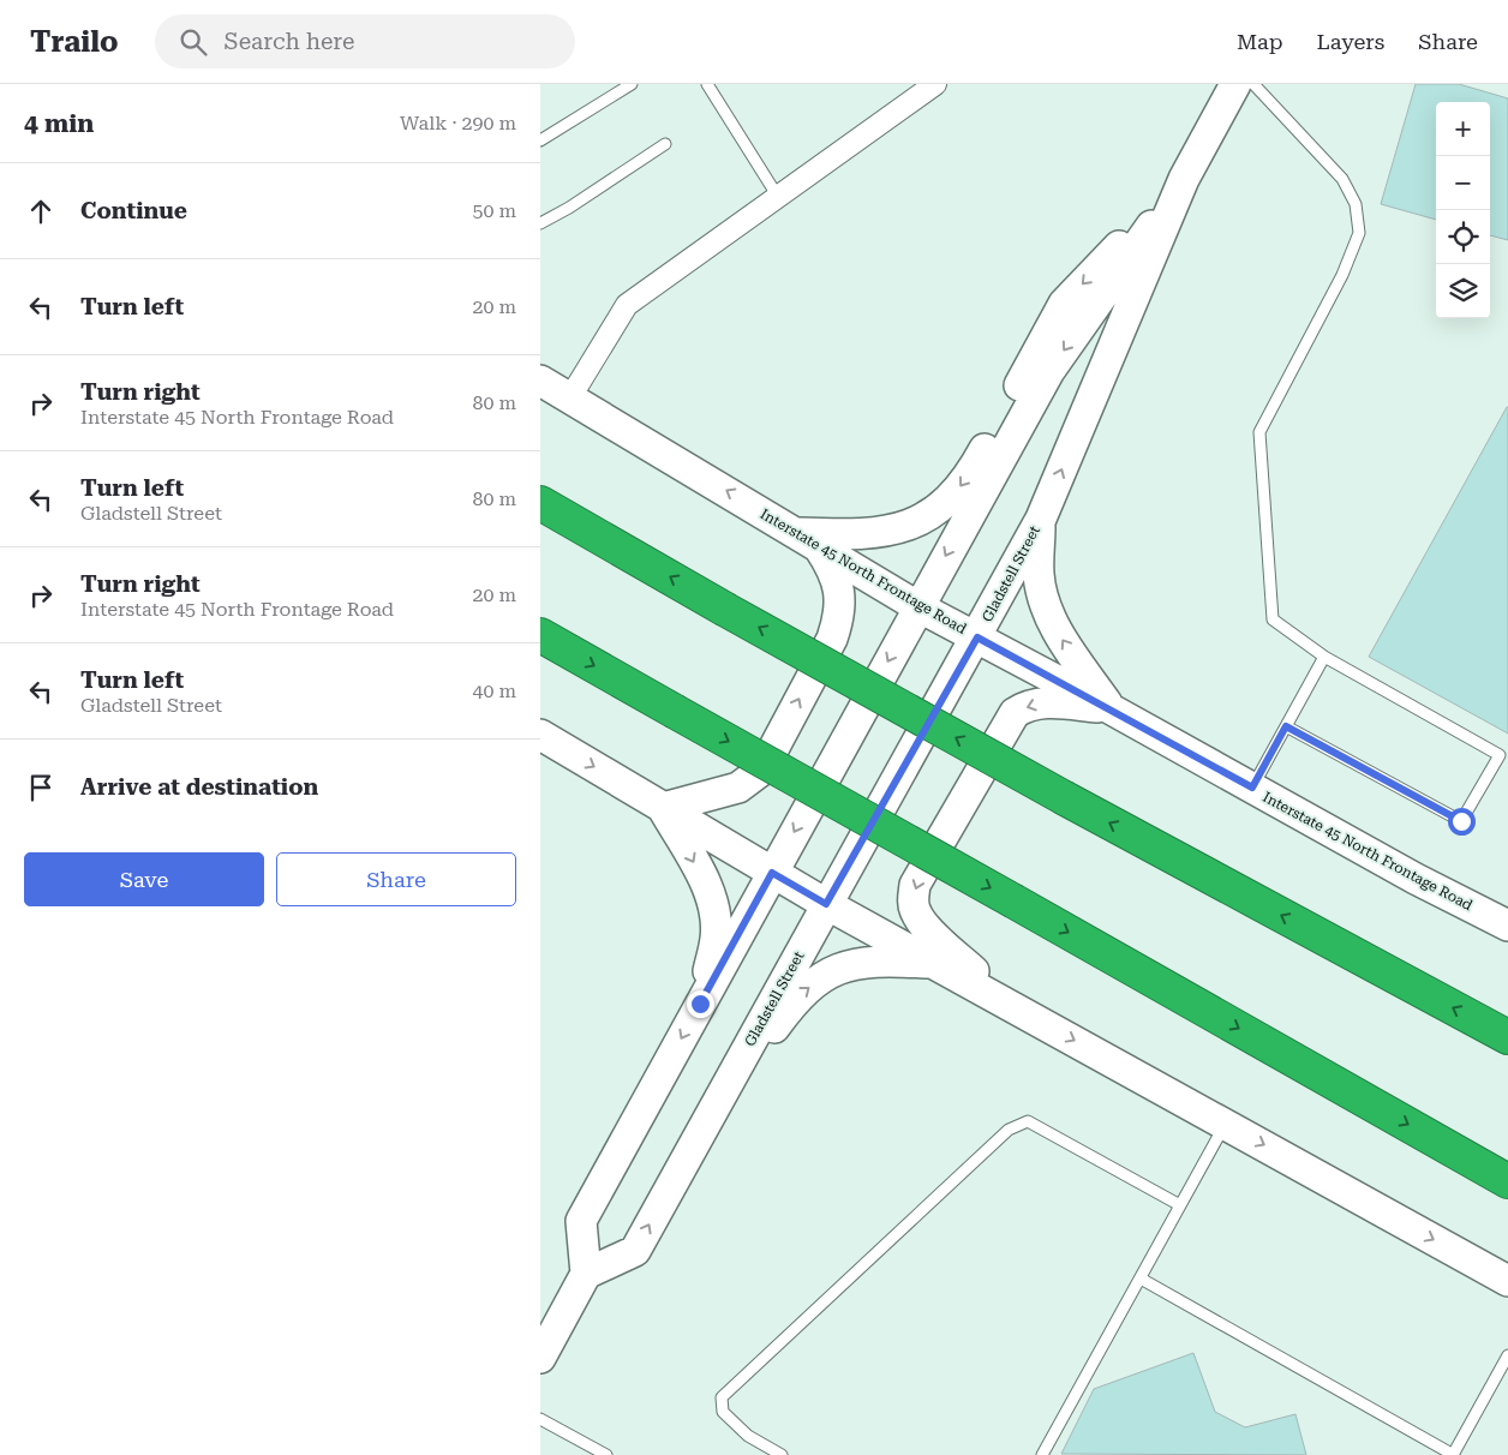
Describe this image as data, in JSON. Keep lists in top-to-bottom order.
{
  "streets": {
    "street": ["Interstate 45 North Frontage Road", "Gladstell Street"]
  },
  "crossings": [
    ["Interstate 45 North Frontage Road", "Gladstell Street"]
  ],
  "page": {
    "header": "Trailo",
    "search": "Search here",
    "nav": ["Map", "Layers", "Share"],
    "heading": ["4 min", "Walk · 290 m"],
    "map_buttons": ["+", "−"],
    "list": [
      ["Continue", "50 m"],
      ["Turn left", "20 m"],
      ["Turn right", "Interstate 45 North Frontage Road", "80 m"],
      ["Turn left", "Gladstell Street", "80 m"],
      ["Turn right", "Interstate 45 North Frontage Road", "20 m"],
      ["Turn left", "Gladstell Street", "40 m"],
      "Arrive at destination"
    ],
    "buttons": ["Save", "Share"]
  }
}
